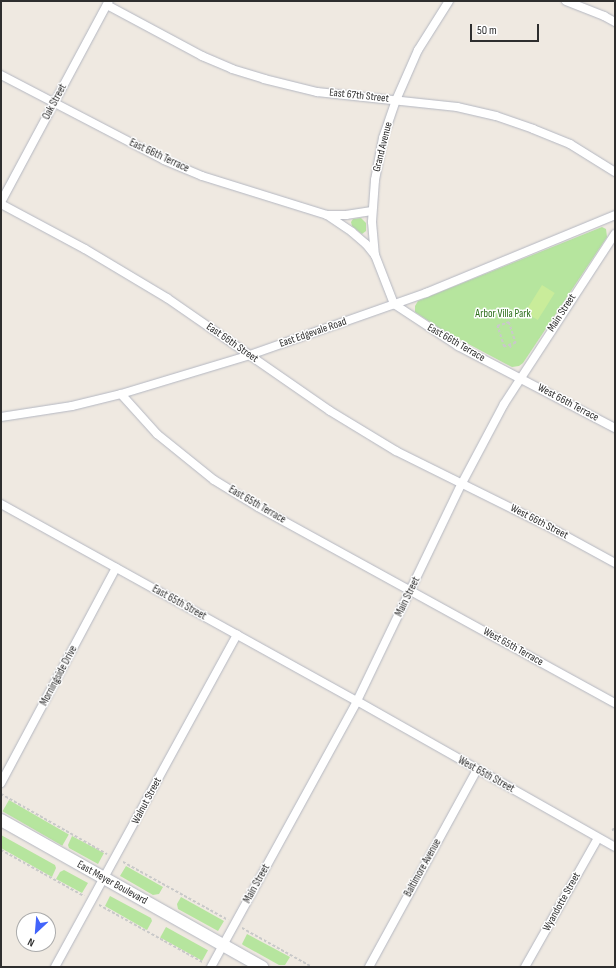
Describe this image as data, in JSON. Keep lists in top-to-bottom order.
{
  "streets": {
    "main road": ["East Meyer Boulevard"],
    "street": [
      "East 67th Street",
      "Oak Street",
      "Grand Avenue",
      "East 66th Terrace",
      "Main Street",
      "East Edgevale Road",
      "East 66th Street",
      "West 66th Terrace",
      "East 65th Terrace",
      "West 66th Street",
      "East 65th Street",
      "West 65th Terrace",
      "Morningside Drive",
      "West 65th Street",
      "Walnut Street",
      "Baltimore Avenue",
      "Wyandotte Street"
    ]
  },
  "crossings": [
    ["East 67th Street", "Oak Street"],
    ["East 67th Street", "Grand Avenue"],
    ["Oak Street", "East 66th Terrace"],
    ["Oak Street", "East 66th Street"],
    ["Grand Avenue", "East 66th Terrace"],
    ["Grand Avenue", "East Edgevale Road"],
    ["East 66th Terrace", "Main Street"],
    ["East 66th Terrace", "East Edgevale Road"],
    ["East 66th Terrace", "West 66th Terrace"],
    ["Main Street", "East 66th Street"],
    ["Main Street", "West 66th Terrace"],
    ["Main Street", "East 65th Terrace"],
    ["Main Street", "West 66th Street"],
    ["Main Street", "East 65th Street"],
    ["Main Street", "West 65th Terrace"],
    ["Main Street", "West 65th Street"],
    ["Main Street", "East Meyer Boulevard"],
    ["East Edgevale Road", "East 66th Street"],
    ["East Edgevale Road", "East 65th Terrace"],
    ["East 66th Street", "West 66th Street"],
    ["East 65th Terrace", "West 65th Terrace"],
    ["East 65th Street", "Morningside Drive"],
    ["East 65th Street", "West 65th Street"],
    ["East 65th Street", "Walnut Street"],
    ["West 65th Street", "Baltimore Avenue"],
    ["West 65th Street", "Wyandotte Street"],
    ["Walnut Street", "East Meyer Boulevard"]
  ],
  "parks": ["Arbor Villa Park"],
  "scale_bar": "50 m",
  "north": "bottom left"
}
